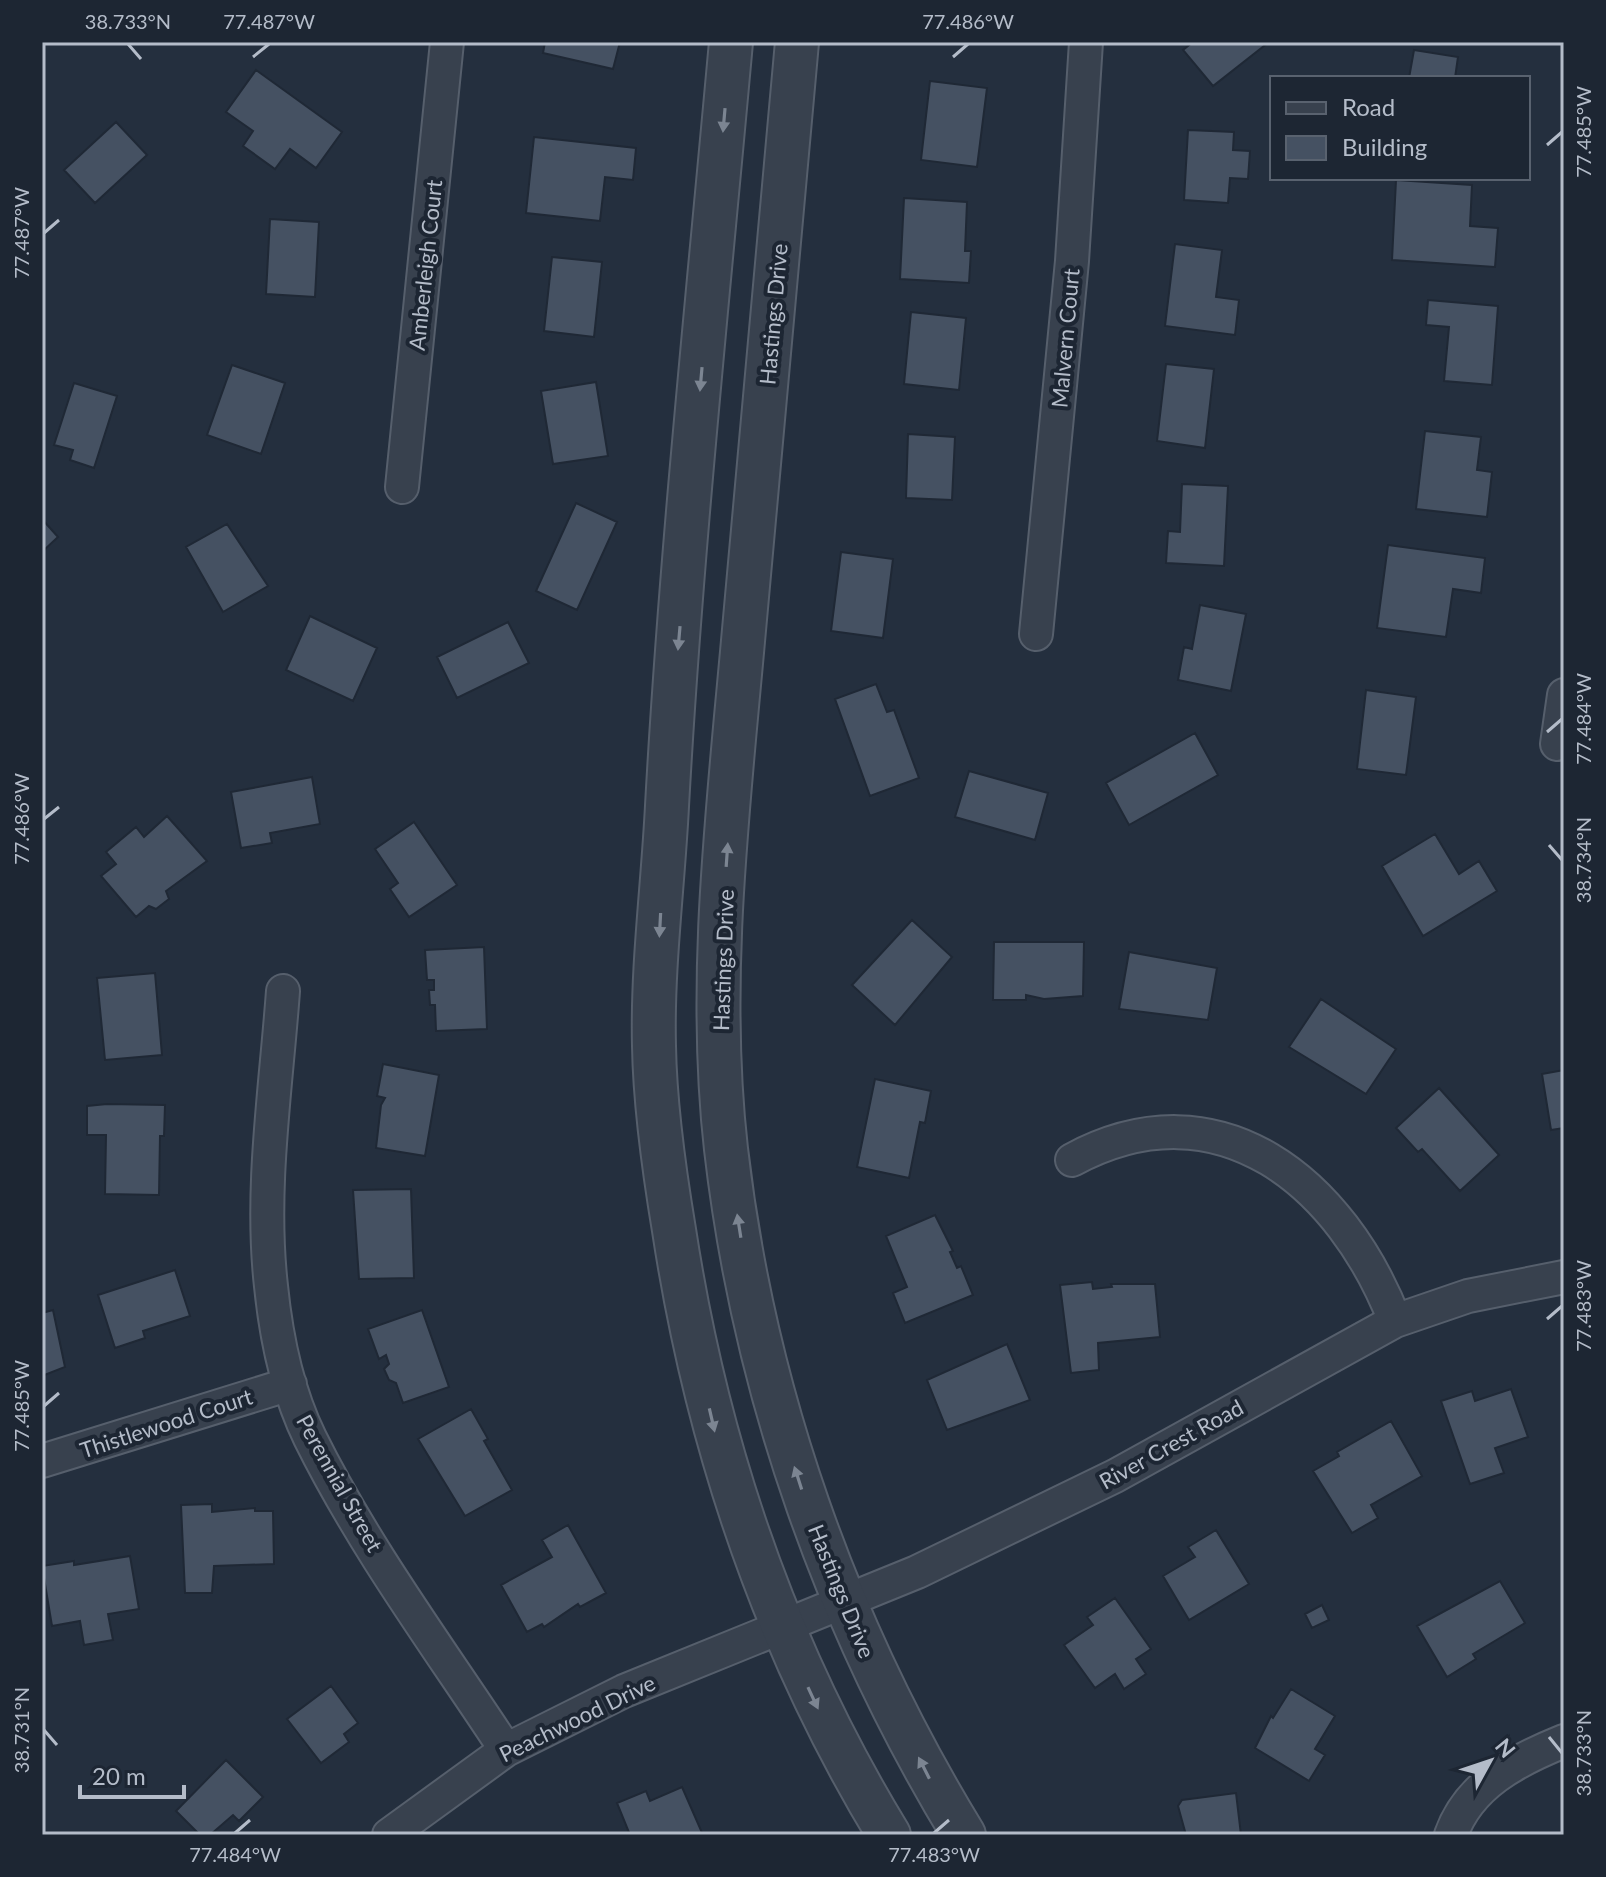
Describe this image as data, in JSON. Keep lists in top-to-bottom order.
{
  "streets": {
    "street": [
      "Amberleigh Court",
      "Hastings Drive",
      "Malvern Court",
      "Thistlewood Court",
      "River Crest Road",
      "Perennial Street",
      "Peachwood Drive"
    ]
  },
  "crossings": [
    ["Hastings Drive", "River Crest Road"],
    ["Thistlewood Court", "Perennial Street"],
    ["River Crest Road", "Peachwood Drive"],
    ["Perennial Street", "Peachwood Drive"]
  ],
  "legend": ["Road", "Building"],
  "scale_bar": "20 m",
  "north": "top right",
  "coordinates": [
    "38.733°N",
    "77.487°W",
    "77.486°W",
    "77.485°W",
    "77.484°W",
    "38.734°N",
    "77.483°W",
    "38.731°N"
  ]
}
